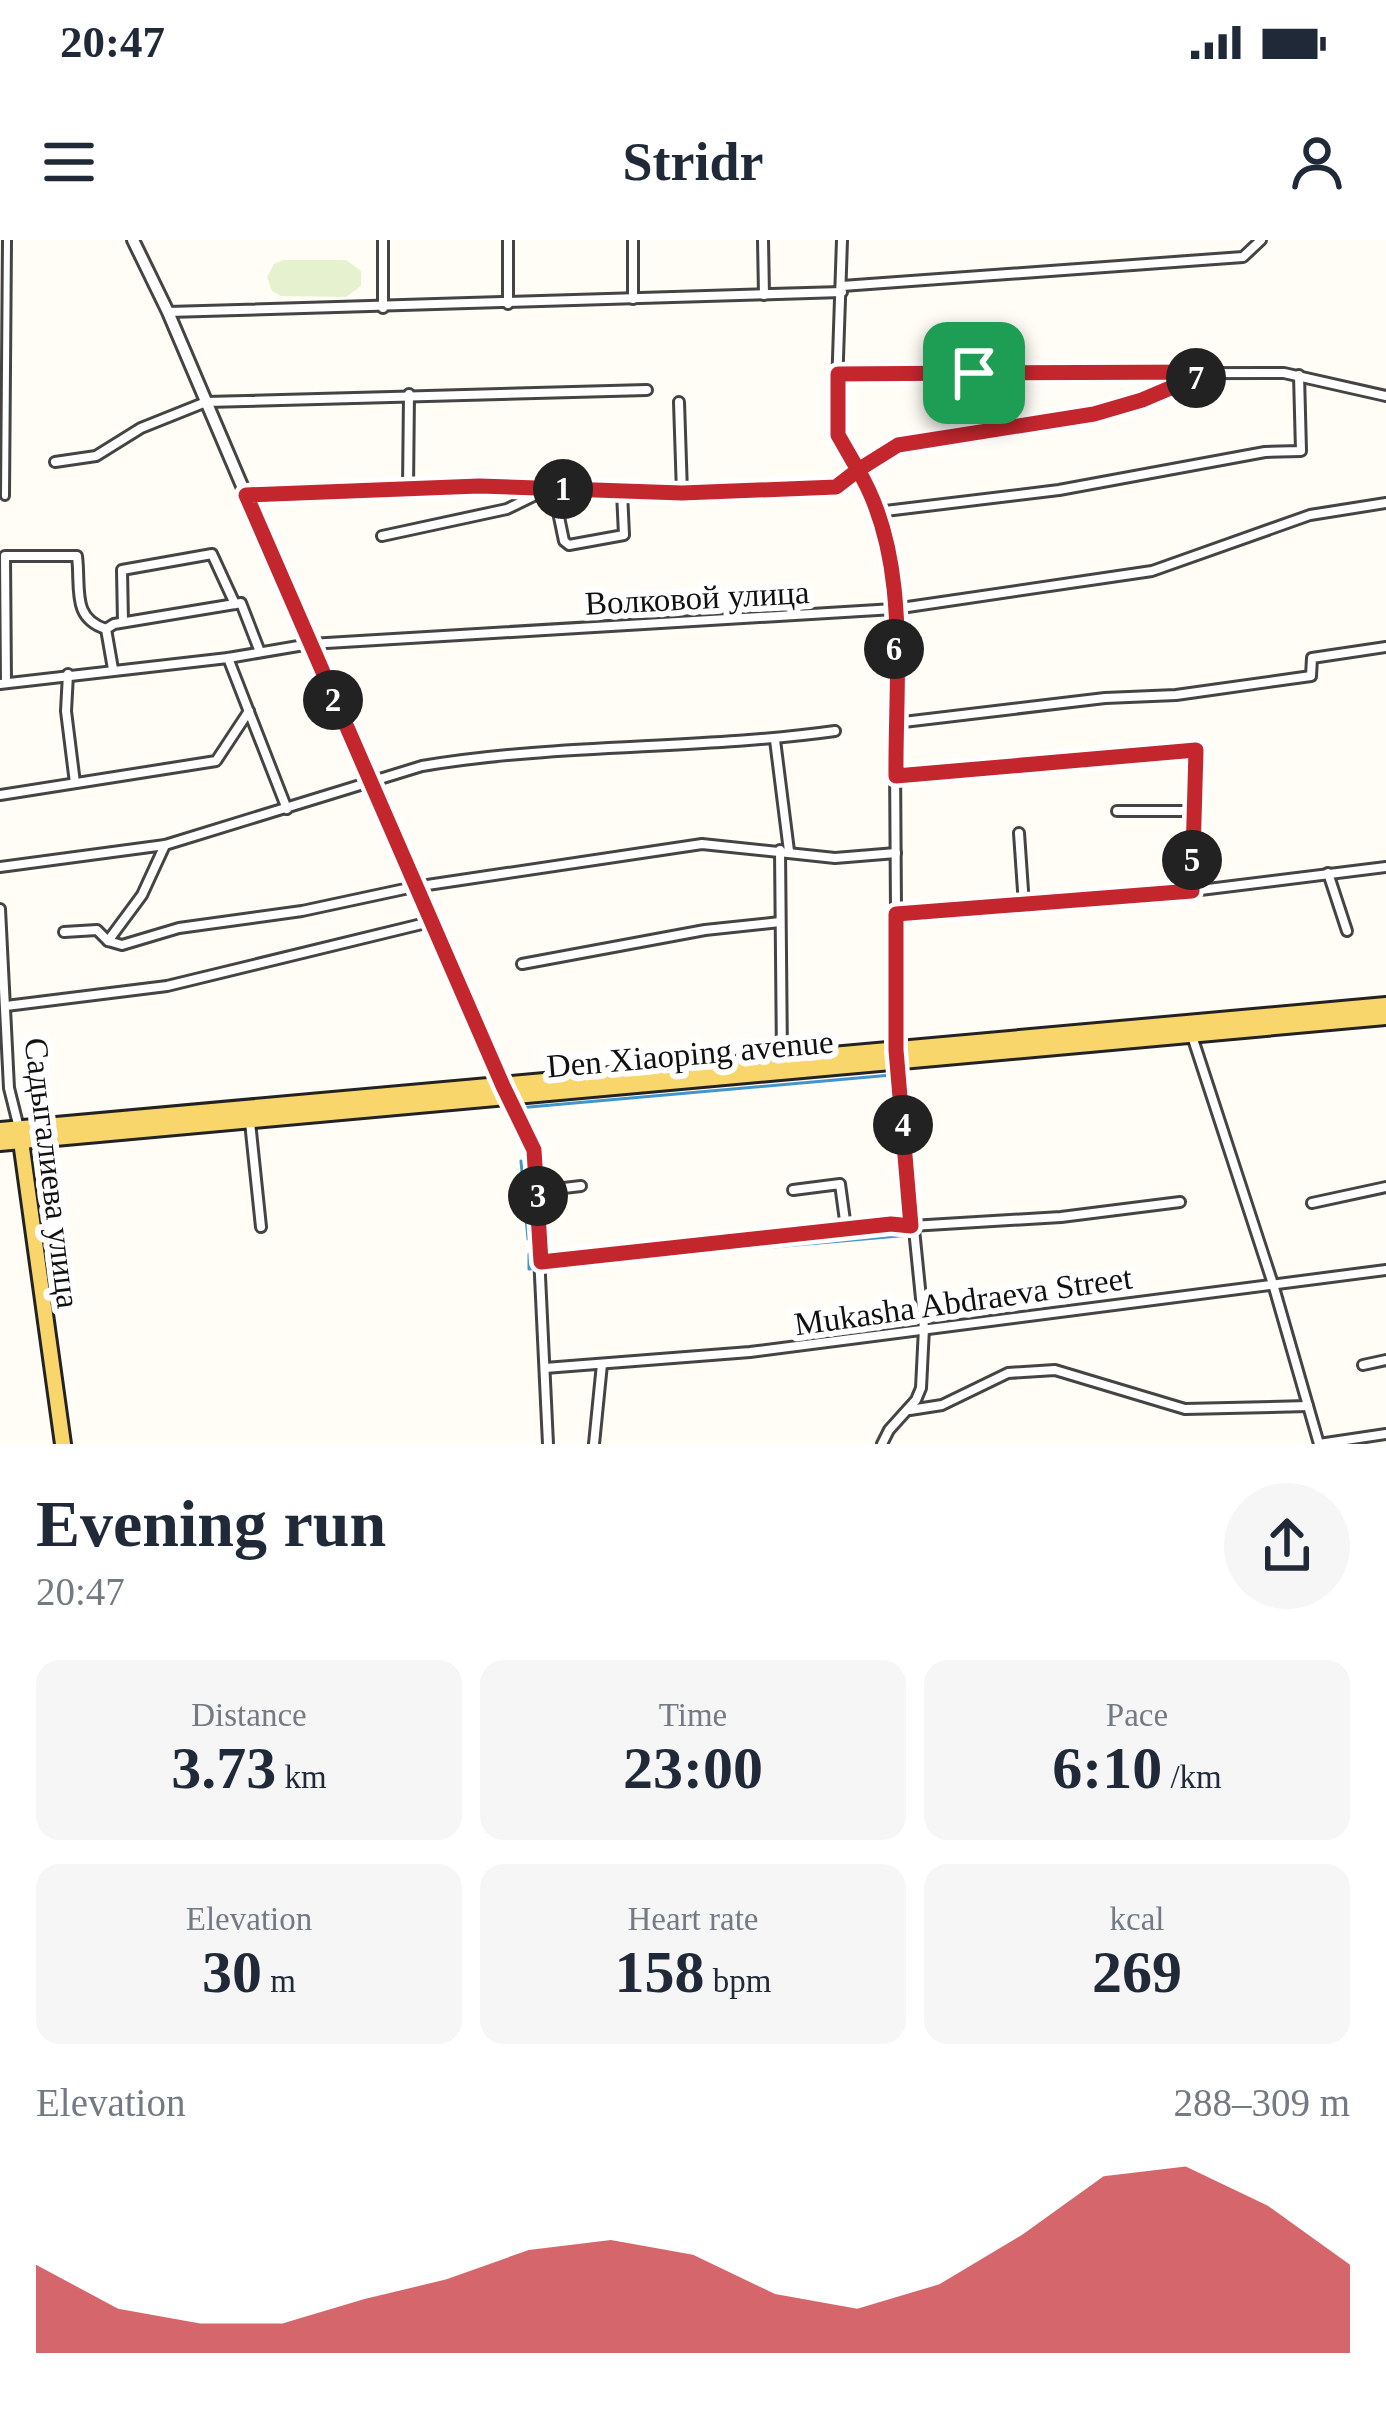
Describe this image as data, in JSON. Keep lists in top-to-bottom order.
{
  "streets": {
    "main road": ["Den Xiaoping avenue", "Садыгалиева улица"],
    "street": ["Волковой улица", "Mukasha Abdraeva Street"]
  },
  "crossings": [
    ["Den Xiaoping avenue", "Садыгалиева улица"]
  ],
  "page": {
    "status": "20:47",
    "header": "Stridr",
    "pins": [
      "7",
      "1",
      "6",
      "2",
      "5",
      "4",
      "3"
    ],
    "heading": ["Evening run", "20:47"],
    "stats": [
      ["Distance", "3.73 km"],
      ["Time", "23:00"],
      ["Pace", "6:10 /km"],
      ["Elevation", "30 m"],
      ["Heart rate", "158 bpm"],
      ["kcal", "269"]
    ],
    "chart": ["Elevation", "288–309 m"]
  }
}
